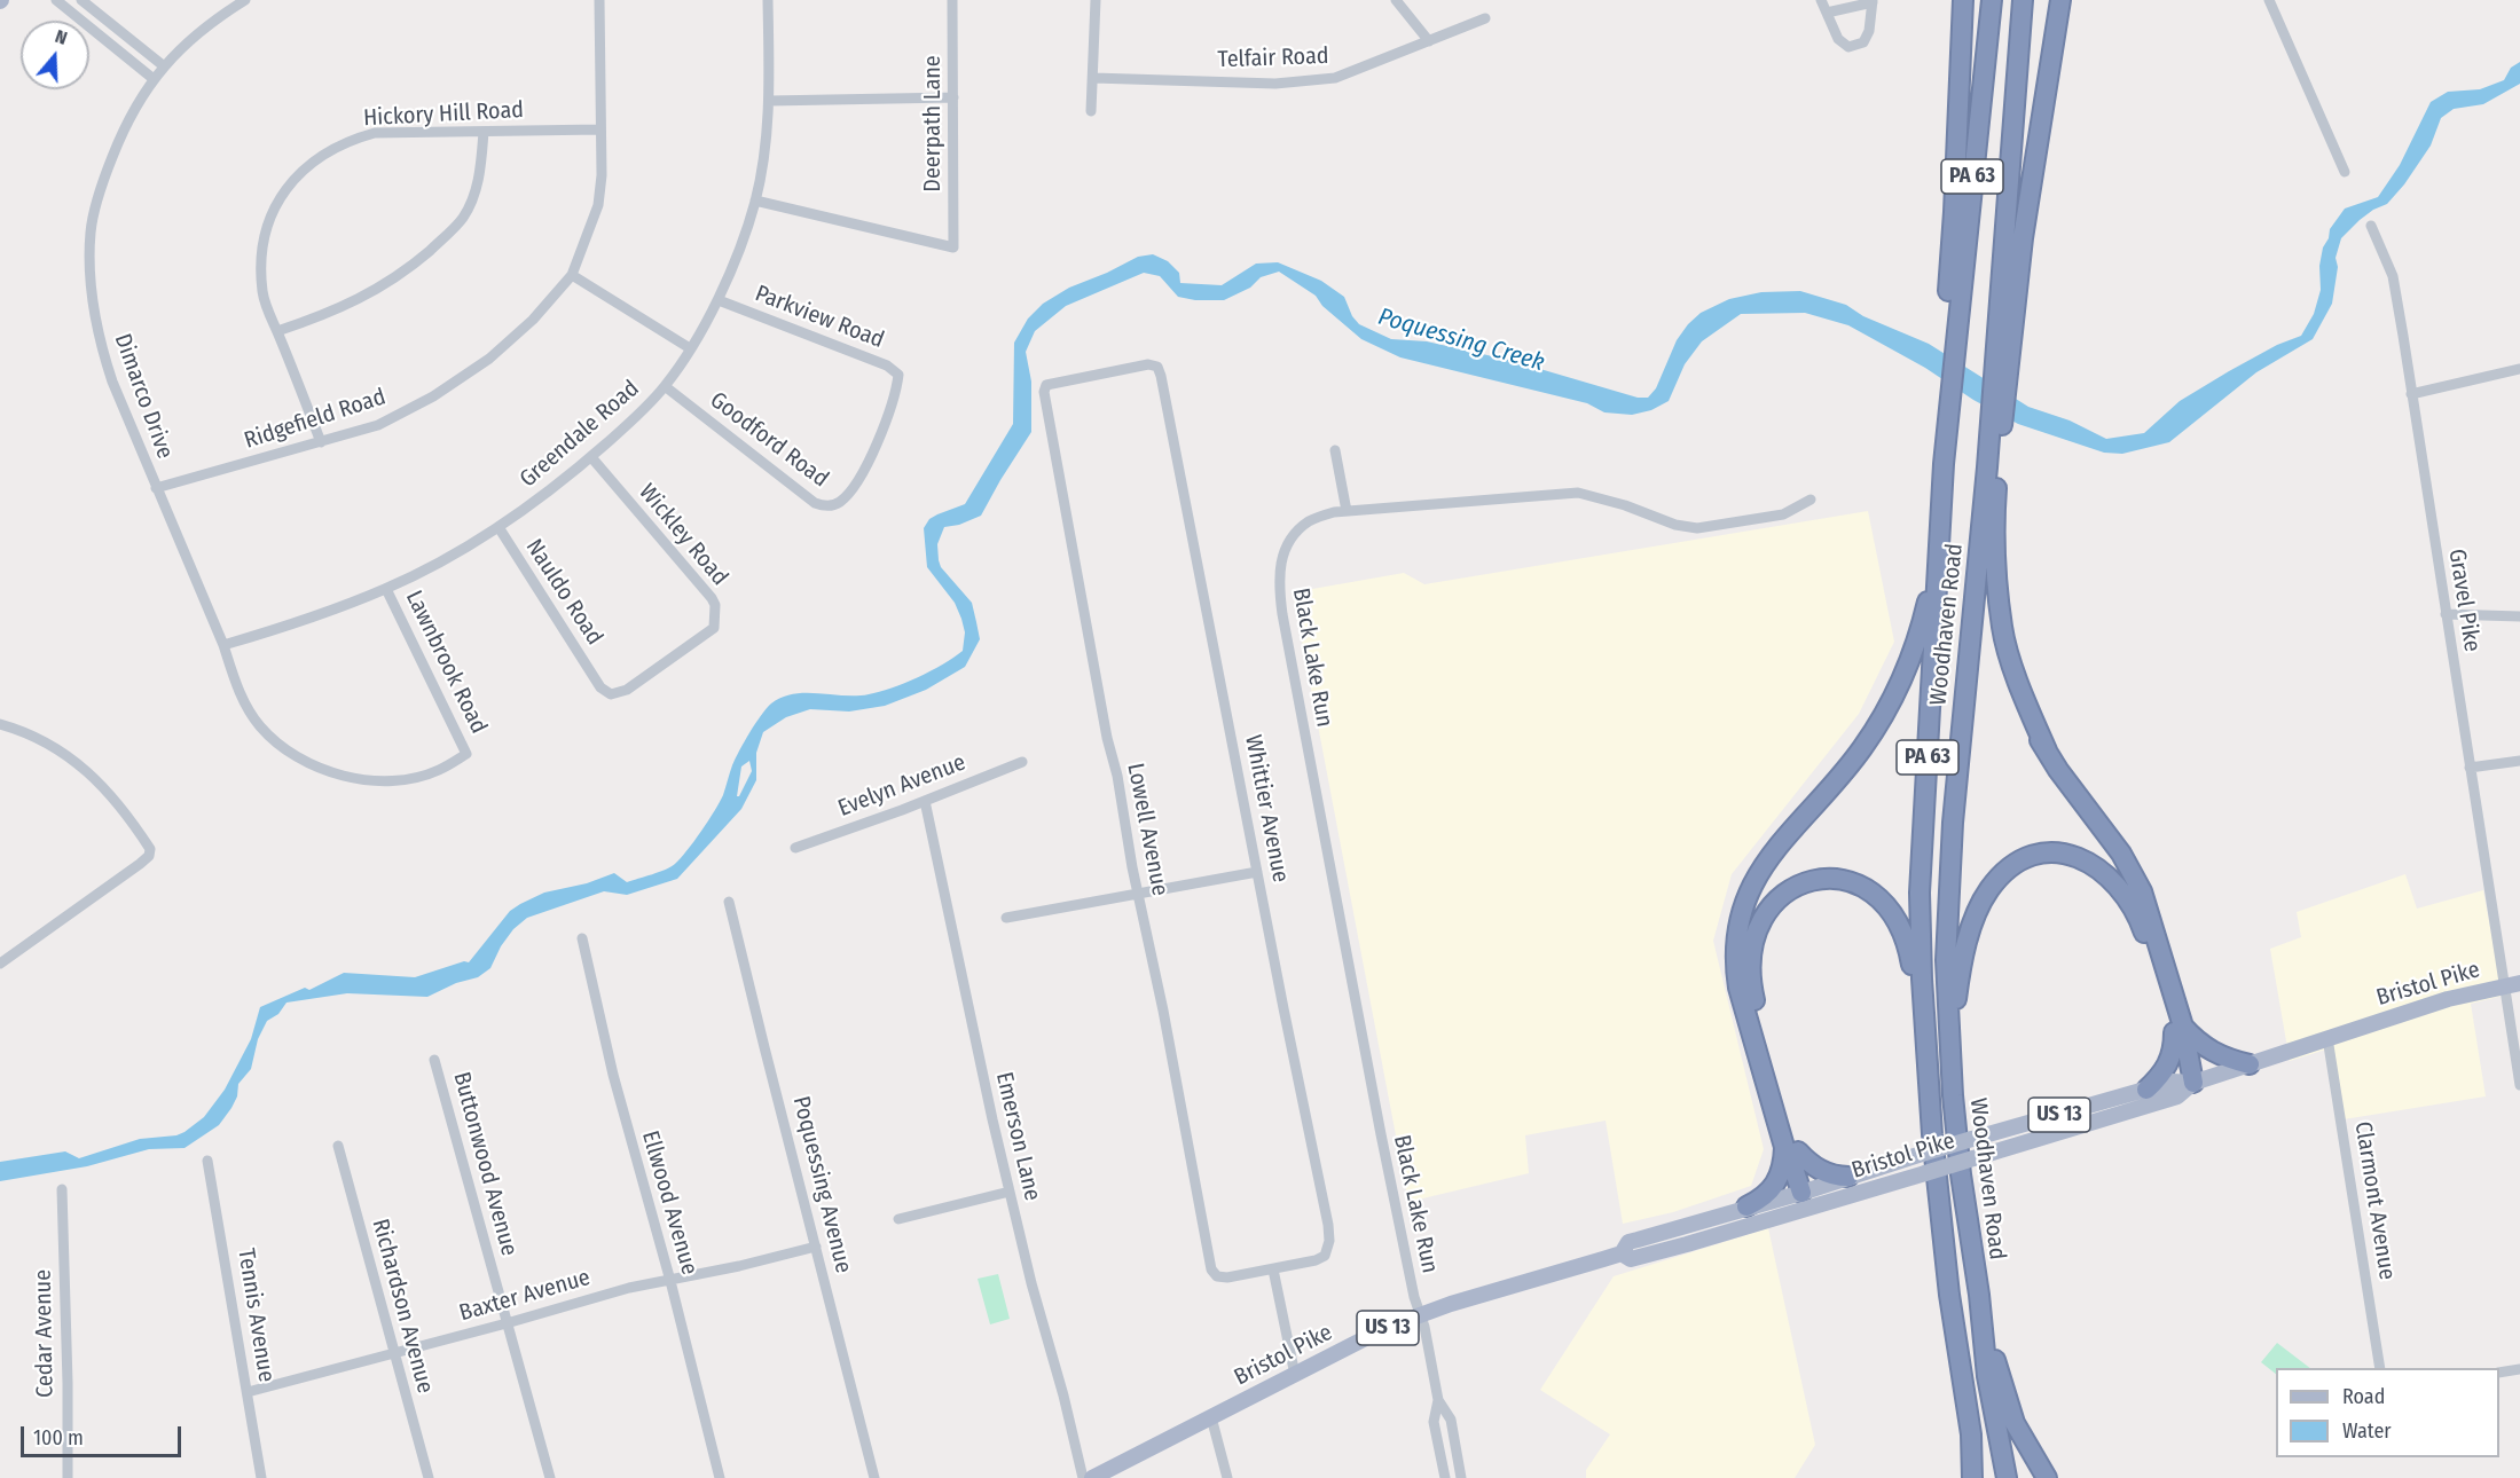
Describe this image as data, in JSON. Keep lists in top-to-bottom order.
{
  "streets": {
    "highway": ["PA 63", "Woodhaven Road"],
    "main road": ["Bristol Pike", "US 13"],
    "street": [
      "Telfair Road",
      "Hickory Hill Road",
      "Deerpath Lane",
      "Parkview Road",
      "Dimarco Drive",
      "Ridgefield Road",
      "Greendale Road",
      "Goodford Road",
      "Wickley Road",
      "Nauldo Road",
      "Gravel Pike",
      "Black Lake Run",
      "Lawnbrook Road",
      "Evelyn Avenue",
      "Whittier Avenue",
      "Lowell Avenue",
      "Emerson Lane",
      "Buttonwood Avenue",
      "Poquessing Avenue",
      "Clarmont Avenue",
      "Ellwood Avenue",
      "Baxter Avenue",
      "Richardson Avenue",
      "Tennis Avenue",
      "Cedar Avenue"
    ]
  },
  "crossings": [
    ["Hickory Hill Road", "Ridgefield Road"],
    ["Deerpath Lane", "Greendale Road"],
    ["Parkview Road", "Greendale Road"],
    ["Parkview Road", "Goodford Road"],
    ["Dimarco Drive", "Ridgefield Road"],
    ["Dimarco Drive", "Greendale Road"],
    ["Dimarco Drive", "Lawnbrook Road"],
    ["Greendale Road", "Goodford Road"],
    ["Greendale Road", "Wickley Road"],
    ["Greendale Road", "Nauldo Road"],
    ["Greendale Road", "Lawnbrook Road"],
    ["Wickley Road", "Nauldo Road"],
    ["Gravel Pike", "Bristol Pike"],
    ["Black Lake Run", "Bristol Pike"],
    ["Evelyn Avenue", "Emerson Lane"],
    ["Whittier Avenue", "Lowell Avenue"],
    ["Bristol Pike", "Clarmont Avenue"],
    ["Buttonwood Avenue", "Baxter Avenue"],
    ["Poquessing Avenue", "Baxter Avenue"],
    ["Ellwood Avenue", "Baxter Avenue"],
    ["Baxter Avenue", "Richardson Avenue"],
    ["Baxter Avenue", "Tennis Avenue"]
  ],
  "water": ["Poquessing Creek"],
  "legend": ["Road", "Water"],
  "scale_bar": "100 m",
  "north": "top"
}
